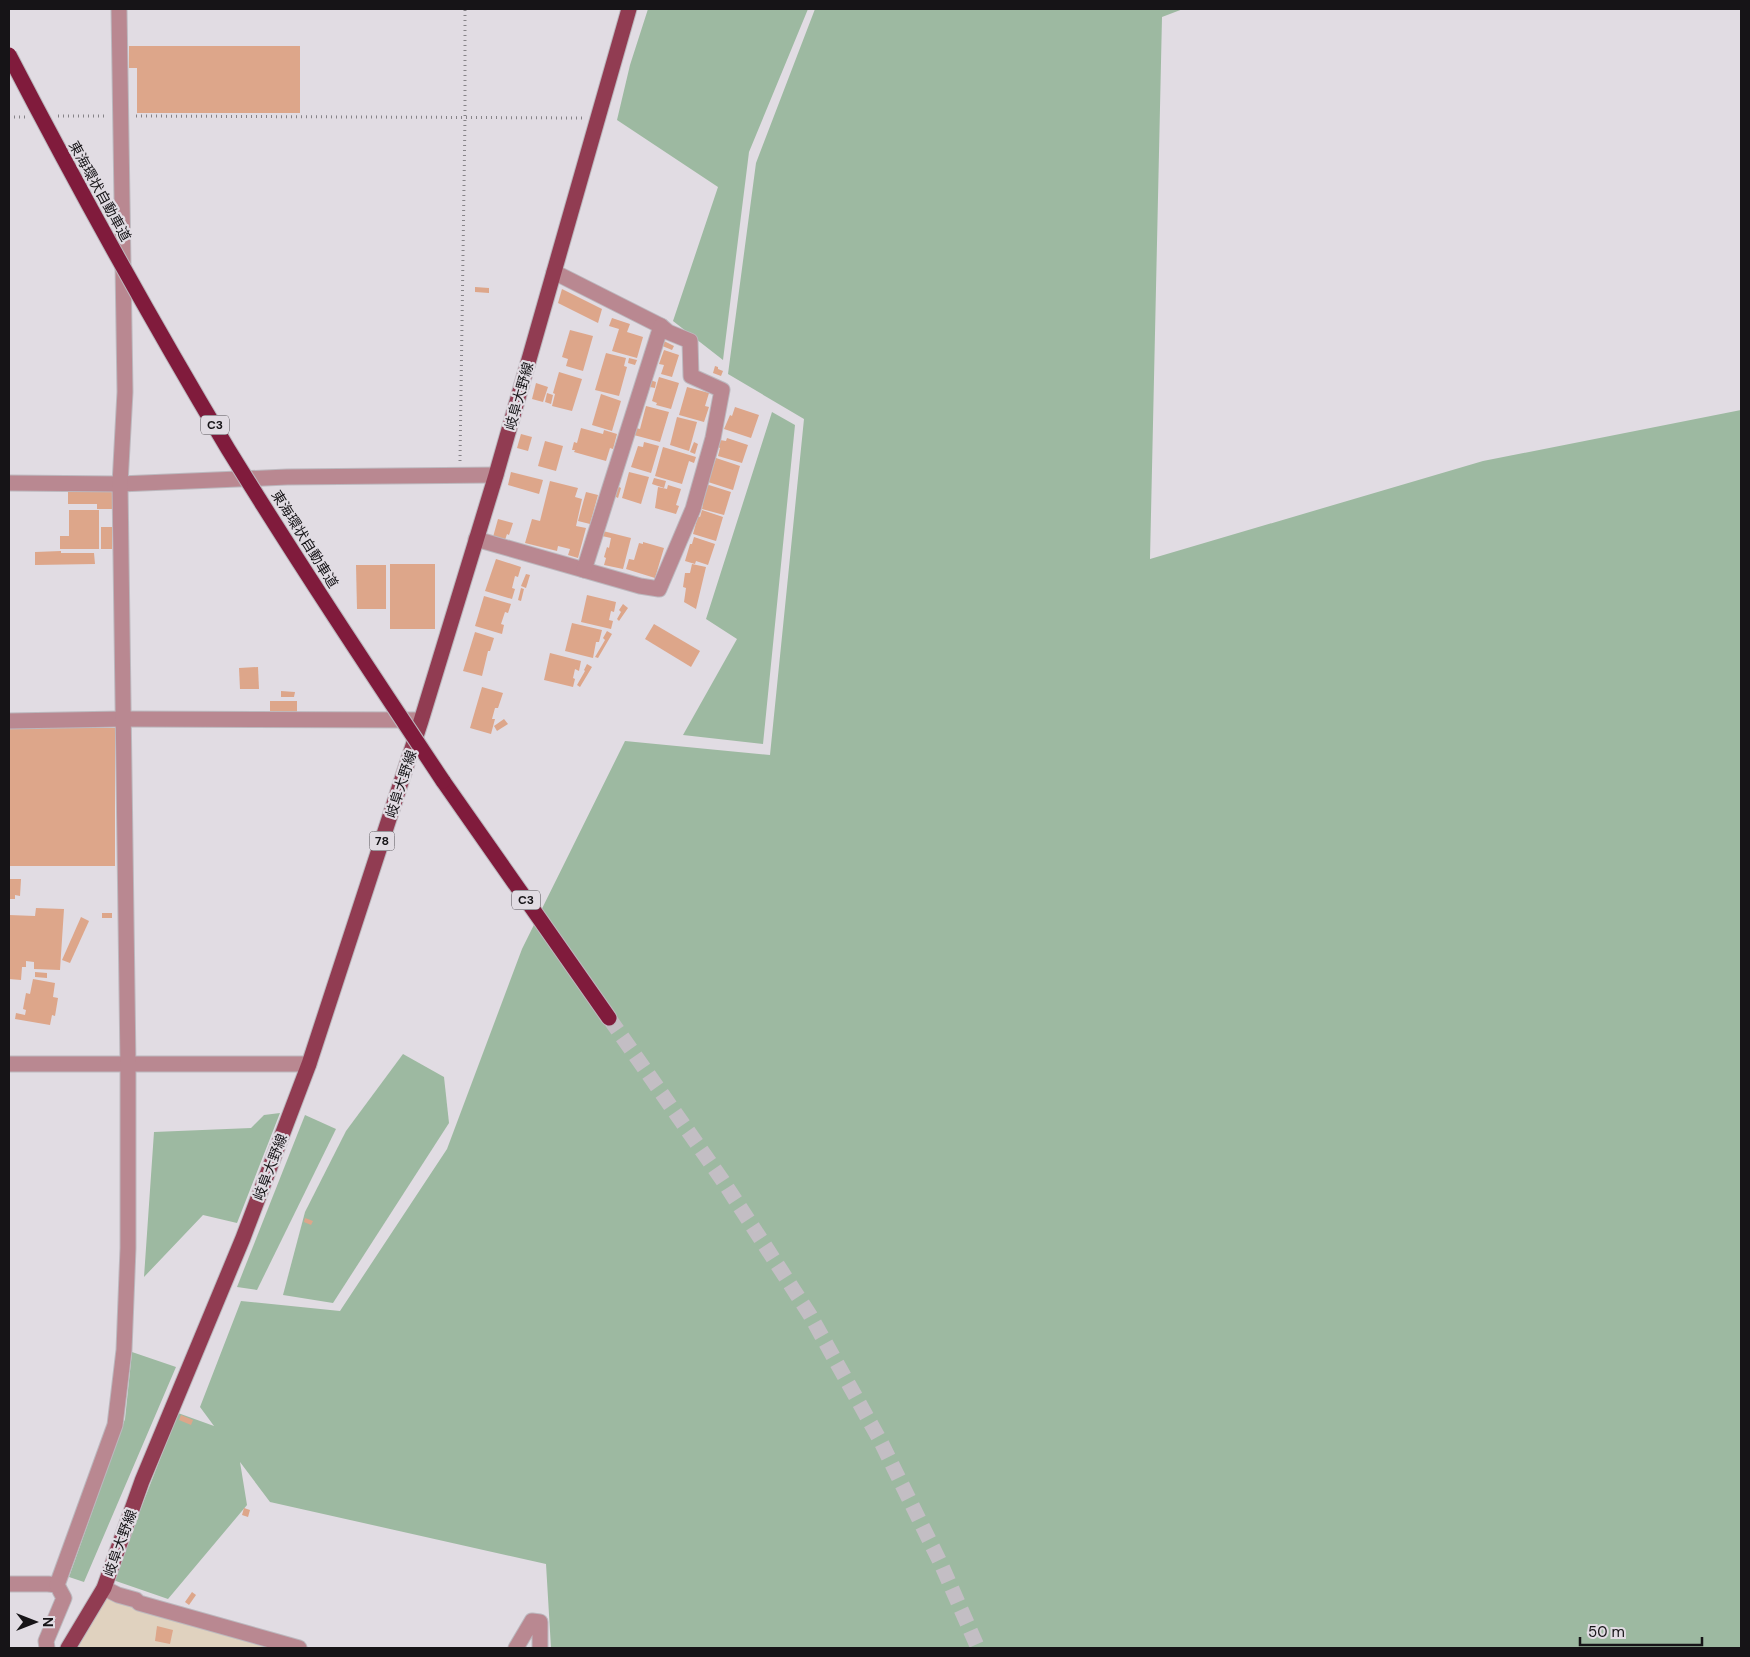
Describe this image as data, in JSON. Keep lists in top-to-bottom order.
{
  "streets": {
    "highway": ["東海環状自動車道", "C3"],
    "main road": ["岐阜大野線", "78"]
  },
  "scale_bar": "50 m",
  "north": "right"
}
